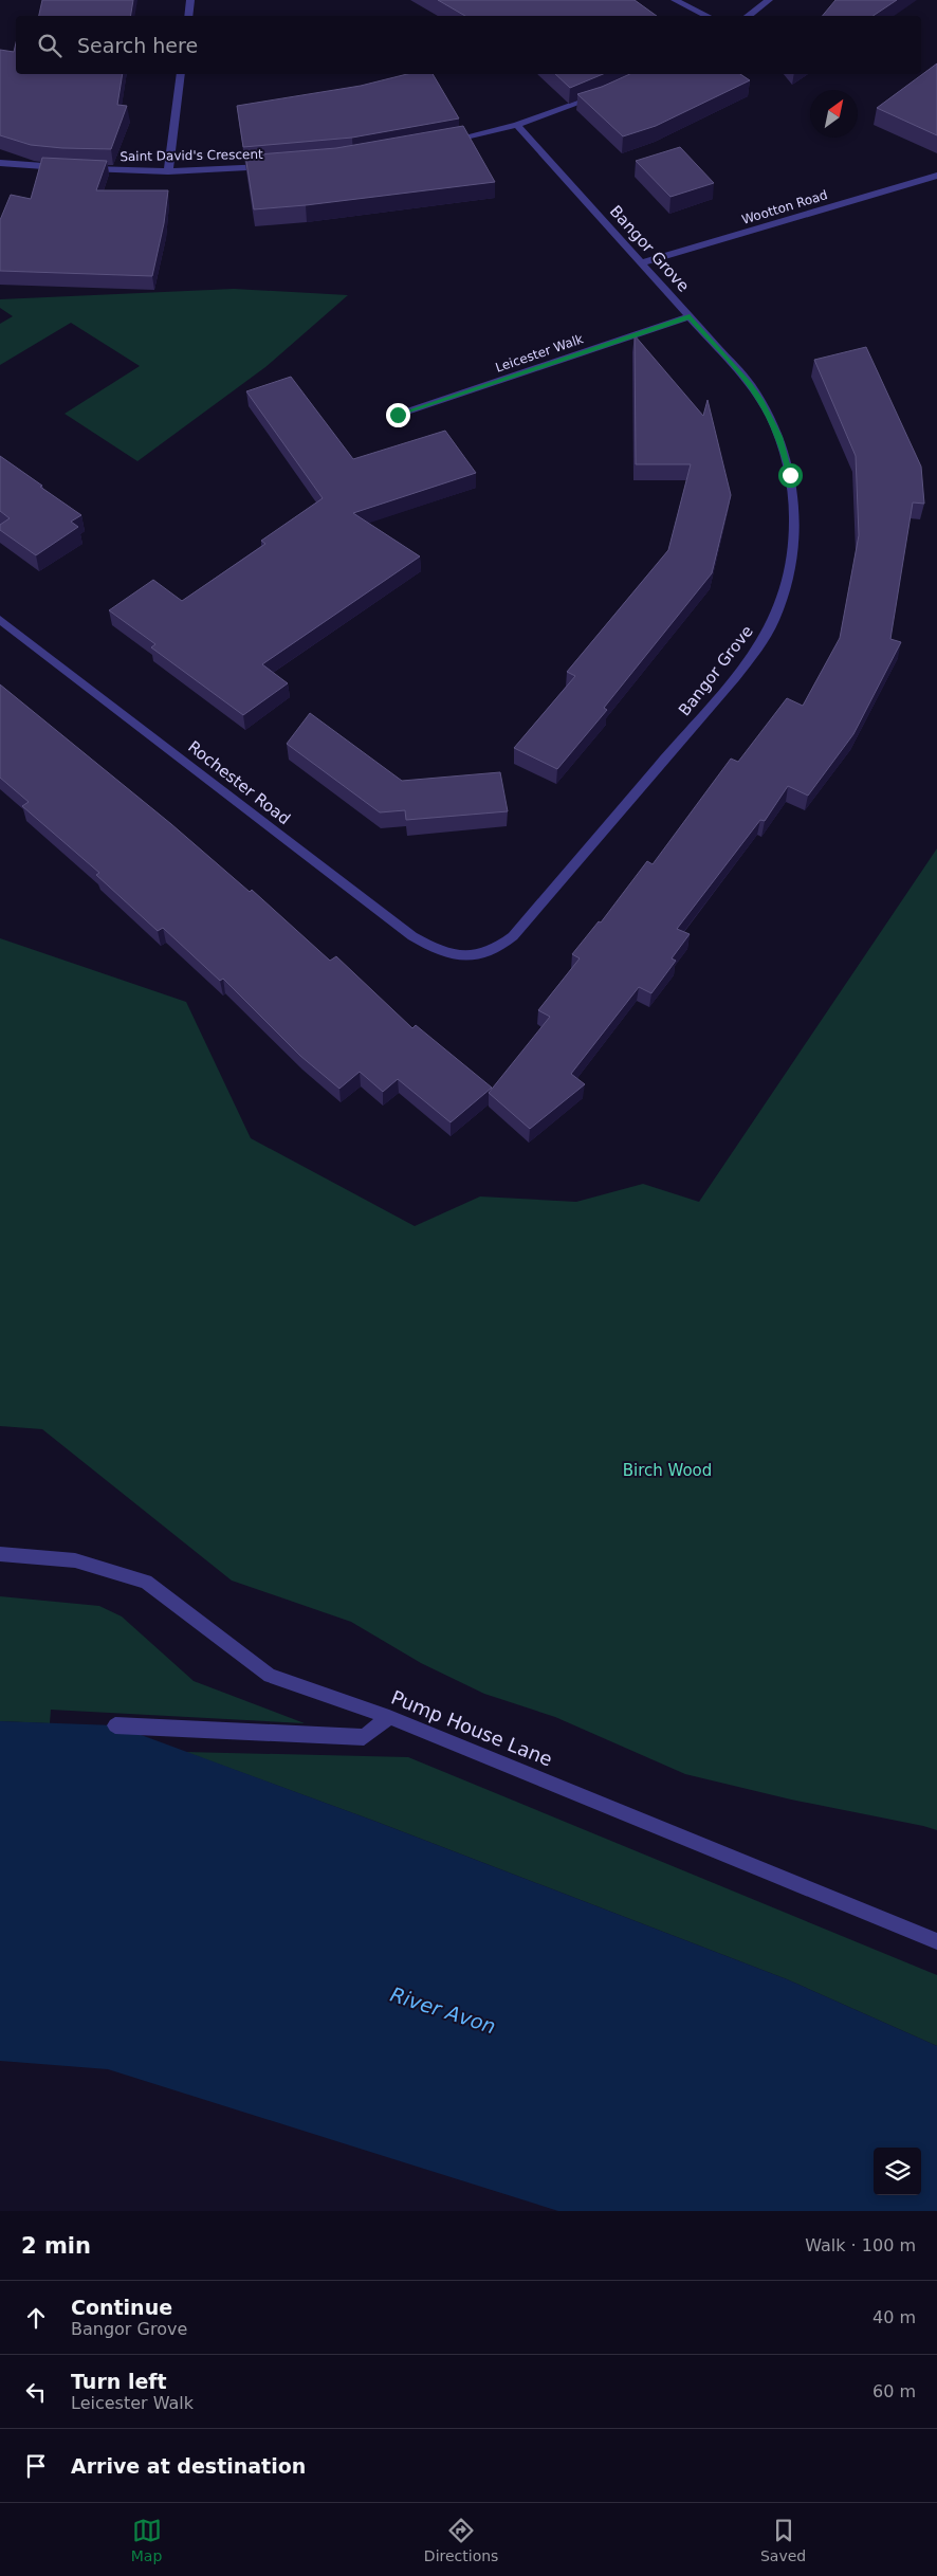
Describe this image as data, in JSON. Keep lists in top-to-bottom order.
{
  "streets": {
    "street": [
      "Saint David's Crescent",
      "Wootton Road",
      "Bangor Grove",
      "Leicester Walk",
      "Rochester Road",
      "Pump House Lane"
    ]
  },
  "crossings": [
    ["Wootton Road", "Bangor Grove"],
    ["Bangor Grove", "Leicester Walk"],
    ["Bangor Grove", "Rochester Road"]
  ],
  "water": ["River Avon"],
  "parks": ["Birch Wood"],
  "north": "top right",
  "page": {
    "search": "Search here",
    "heading": ["2 min", "Walk · 100 m"],
    "list": [
      ["Continue", "Bangor Grove", "40 m"],
      ["Turn left", "Leicester Walk", "60 m"],
      "Arrive at destination"
    ],
    "nav": ["Map", "Directions", "Saved"]
  }
}
